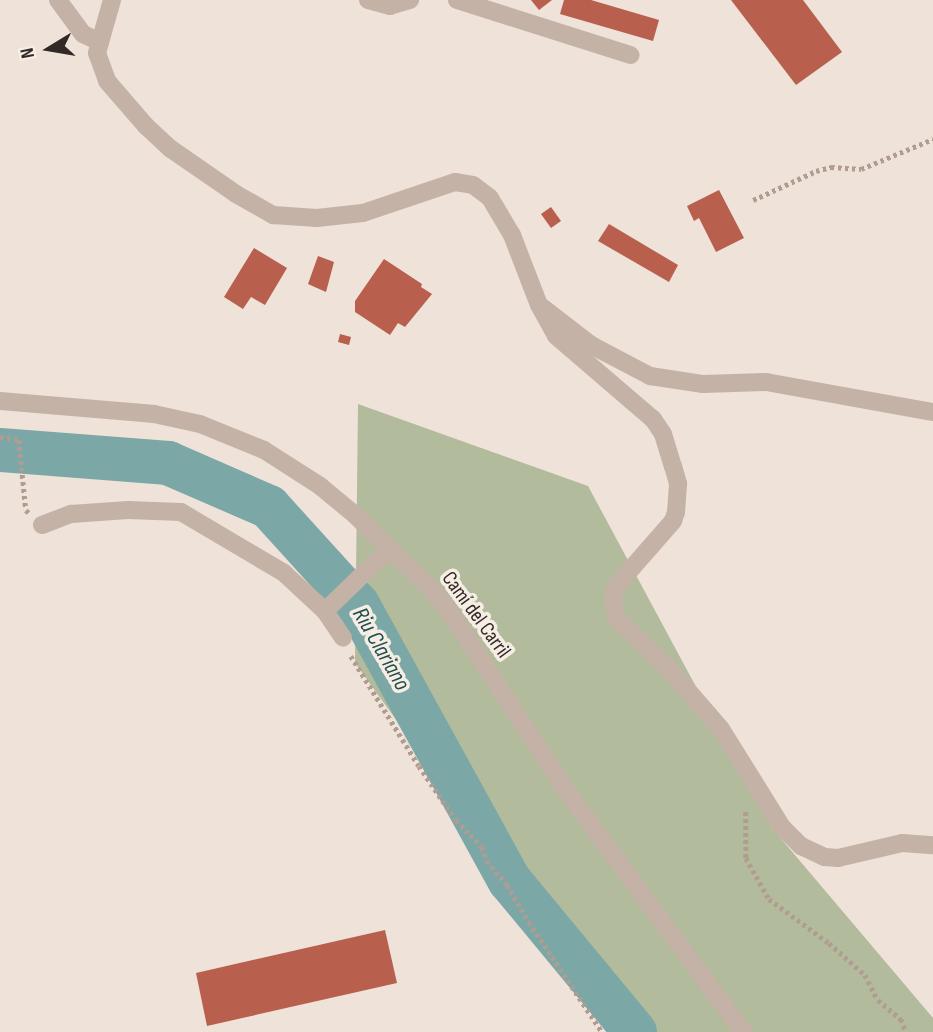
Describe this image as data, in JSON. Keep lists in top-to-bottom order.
{
  "streets": {
    "street": ["Camí del Carril"]
  },
  "water": ["Riu Clariano"],
  "north": "left"
}
